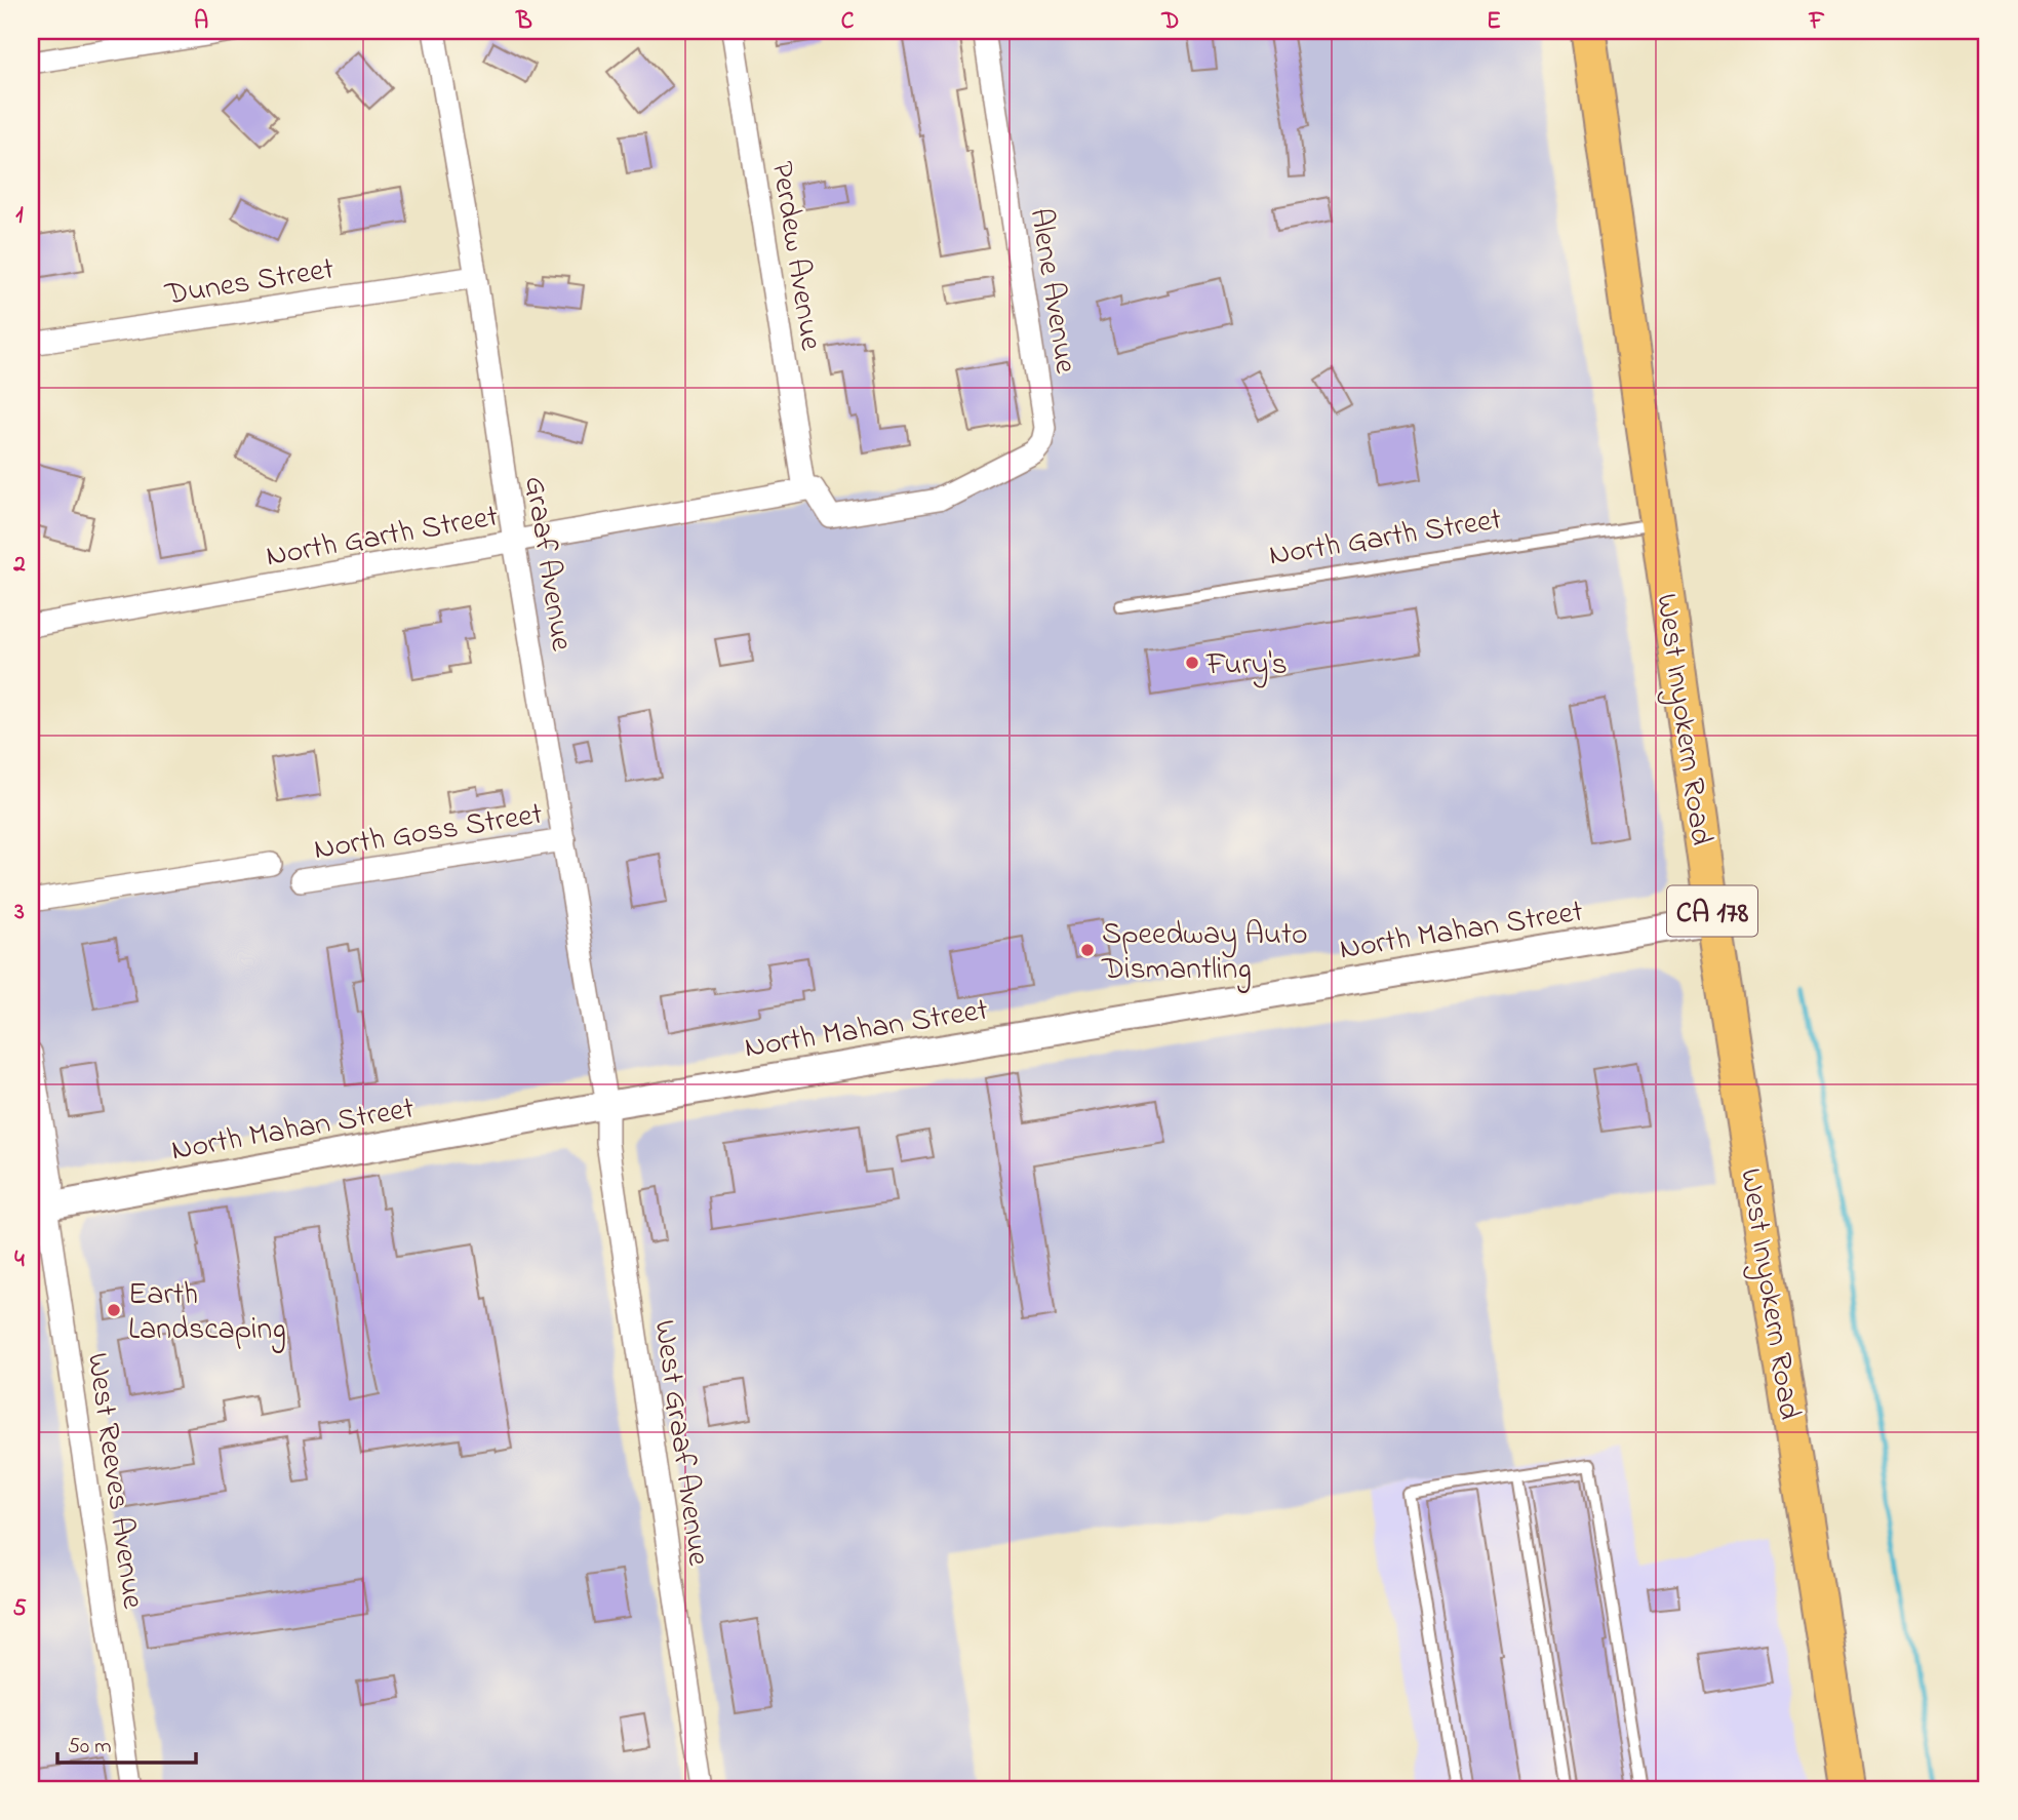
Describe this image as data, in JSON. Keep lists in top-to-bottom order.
{
  "streets": {
    "main road": ["West Inyokern Road", "CA 178"],
    "street": [
      "Perdew Avenue",
      "Dunes Street",
      "Alene Avenue",
      "North Garth Street",
      "Graaf Avenue",
      "North Goss Street",
      "North Mahan Street",
      "West Graaf Avenue",
      "West Reeves Avenue"
    ]
  },
  "crossings": [
    ["Perdew Avenue", "Alene Avenue"],
    ["Perdew Avenue", "North Garth Street"],
    ["Dunes Street", "Graaf Avenue"],
    ["Alene Avenue", "North Garth Street"],
    ["North Garth Street", "Graaf Avenue"],
    ["North Garth Street", "West Inyokern Road"],
    ["Graaf Avenue", "North Goss Street"],
    ["Graaf Avenue", "North Mahan Street"],
    ["Graaf Avenue", "West Graaf Avenue"],
    ["West Inyokern Road", "North Mahan Street"],
    ["North Mahan Street", "West Graaf Avenue"],
    ["North Mahan Street", "West Reeves Avenue"]
  ],
  "places": ["Fury's", "Speedway Auto Dismantling", "Earth Landscaping"],
  "scale_bar": "50 m",
  "grid": {
    "columns": [
      "A",
      "B",
      "C",
      "D",
      "E",
      "F"
    ],
    "rows": [
      "1",
      "2",
      "3",
      "4",
      "5"
    ]
  }
}
